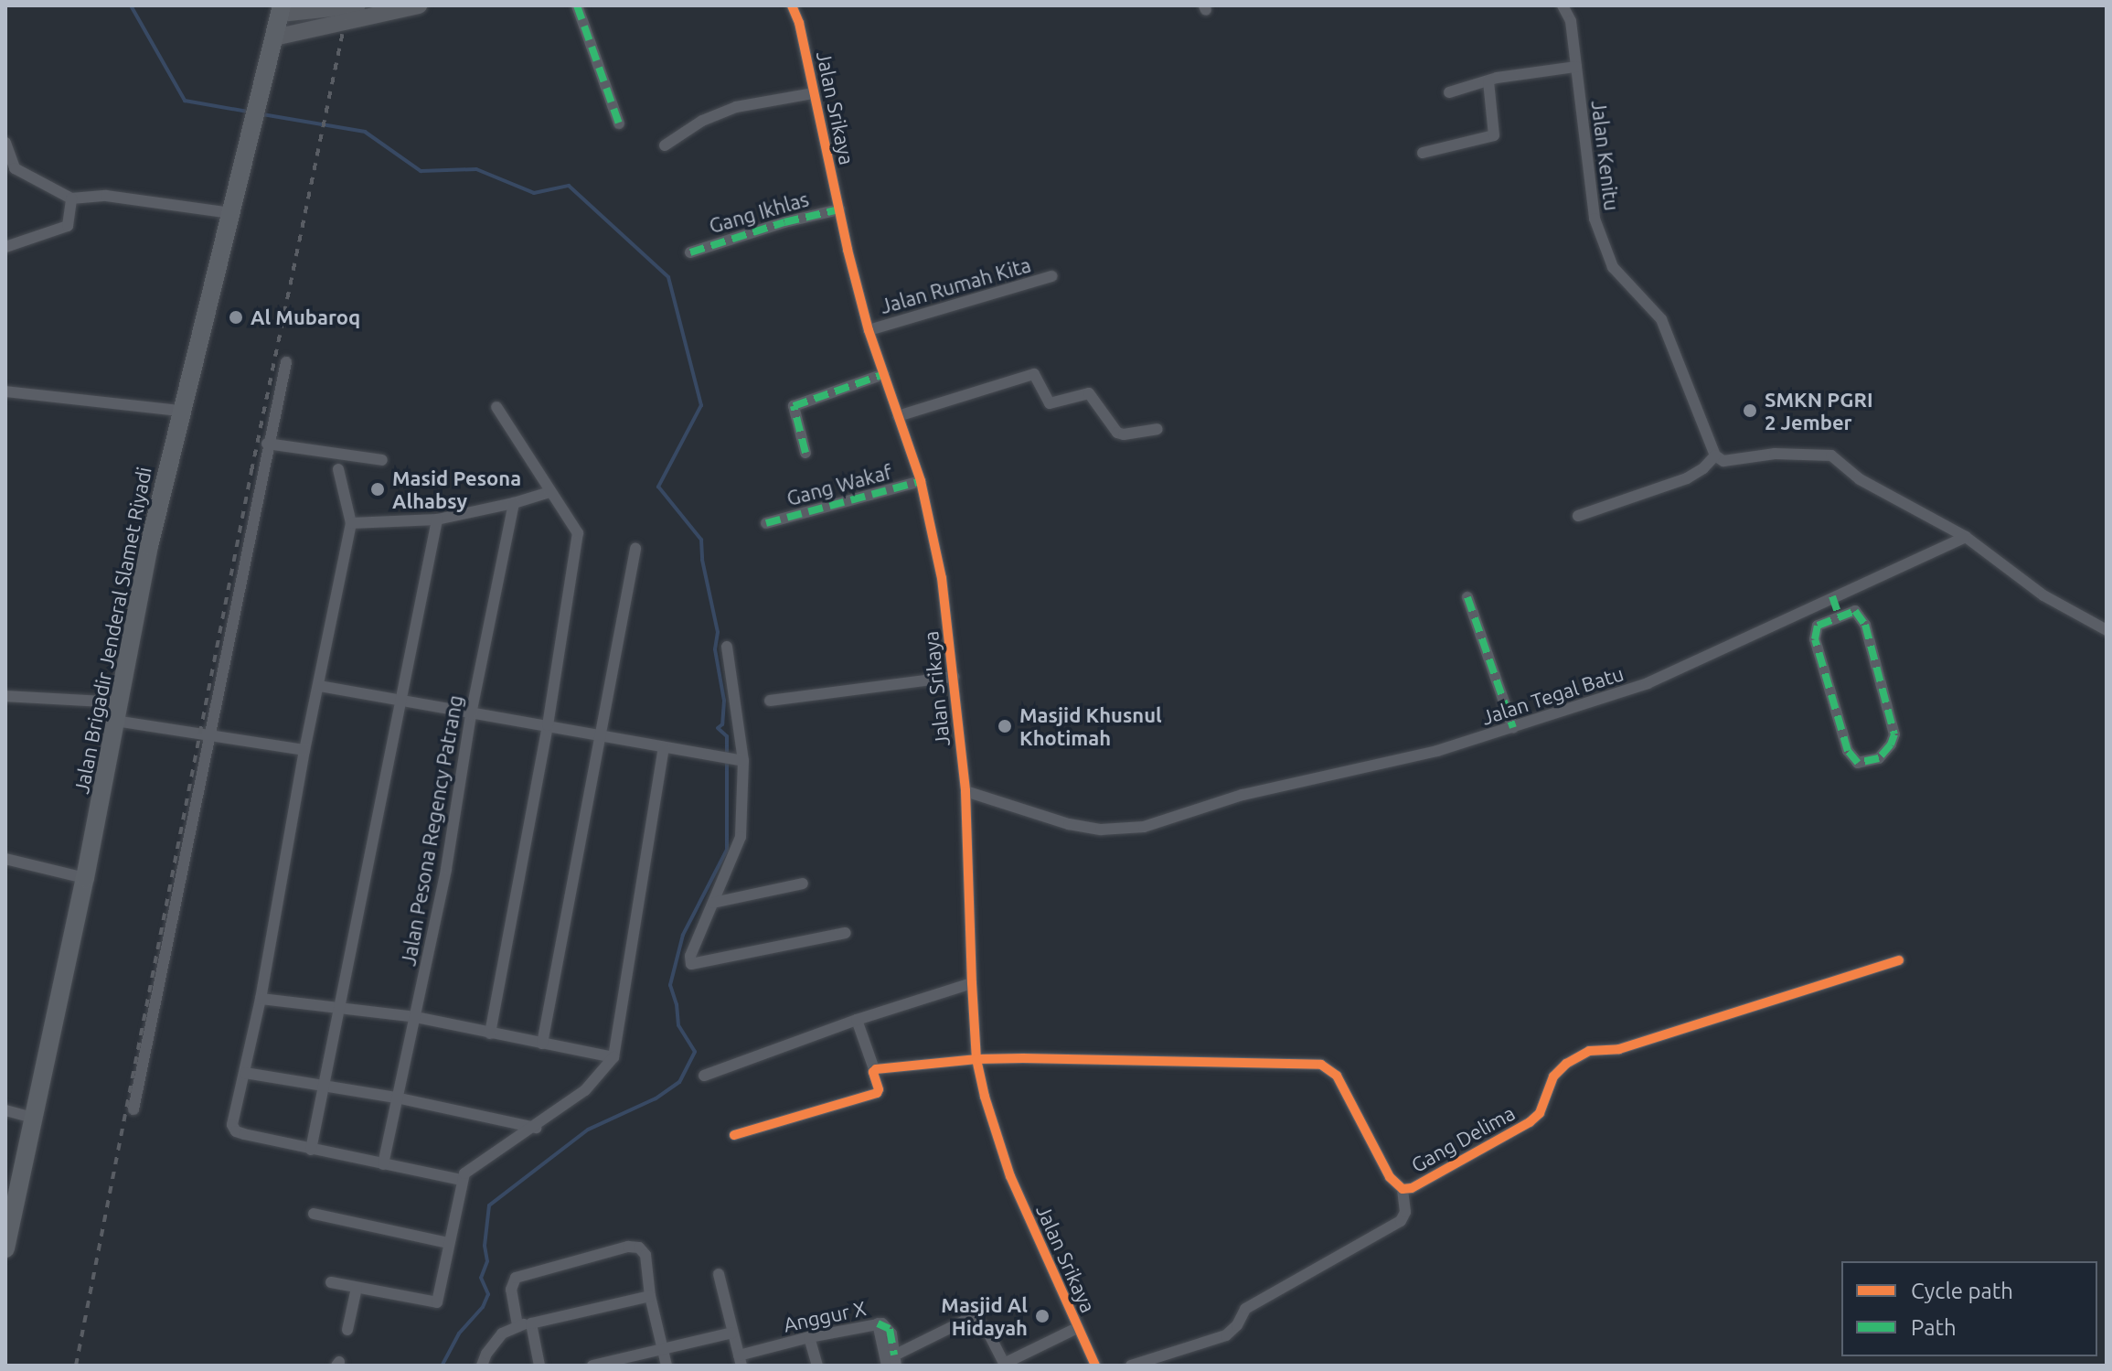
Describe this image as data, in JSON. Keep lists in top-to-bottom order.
{
  "streets": {
    "main road": ["Jalan Brigadir Jenderal Slamet Riyadi"],
    "street": [
      "Jalan Srikaya",
      "Jalan Kenitu",
      "Gang Ikhlas",
      "Jalan Rumah Kita",
      "Gang Wakaf",
      "Jalan Tegal Batu",
      "Jalan Pesona Regency Patrang",
      "Gang Delima",
      "Anggur X"
    ]
  },
  "crossings": [
    ["Jalan Srikaya", "Gang Ikhlas"],
    ["Jalan Srikaya", "Jalan Rumah Kita"],
    ["Jalan Srikaya", "Gang Wakaf"],
    ["Jalan Srikaya", "Jalan Tegal Batu"],
    ["Jalan Srikaya", "Gang Delima"]
  ],
  "places": [
    "Al Mubaroq",
    "SMKN PGRI 2 Jember",
    "Masid Pesona Alhabsy",
    "Masjid Khusnul Khotimah",
    "Masjid Al Hidayah"
  ],
  "legend": ["Cycle path", "Path"]
}
